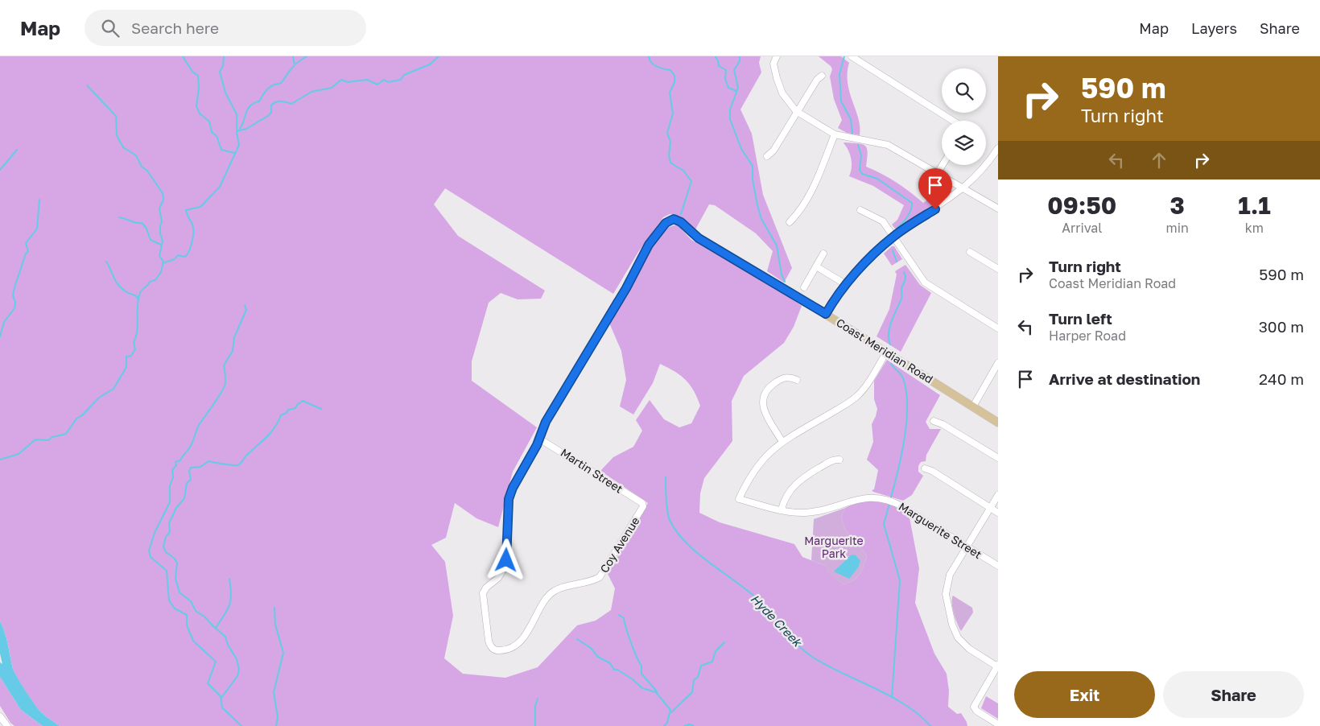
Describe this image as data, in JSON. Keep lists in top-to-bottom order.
{
  "streets": {
    "main road": ["Coast Meridian Road"],
    "street": ["Martin Street", "Marguerite Street", "Coy Avenue"]
  },
  "crossings": [
    ["Coast Meridian Road", "Martin Street"],
    ["Coast Meridian Road", "Coy Avenue"],
    ["Martin Street", "Coy Avenue"]
  ],
  "water": ["Hyde Creek"],
  "parks": ["Marguerite Park"],
  "page": {
    "header": "Map",
    "search": "Search here",
    "nav": ["Map", "Layers", "Share"],
    "turn": ["590 m", "Turn right"],
    "eta": [
      "09:50",
      "Arrival",
      "3",
      "min",
      "1.1",
      "km"
    ],
    "list": [
      {
        "name": "Turn right",
        "note": "Coast Meridian Road",
        "value": "590 m"
      },
      {
        "name": "Turn left",
        "note": "Harper Road",
        "value": "300 m"
      },
      {
        "name": "Arrive at destination",
        "value": "240 m"
      }
    ],
    "buttons": ["Exit", "Share"]
  }
}
